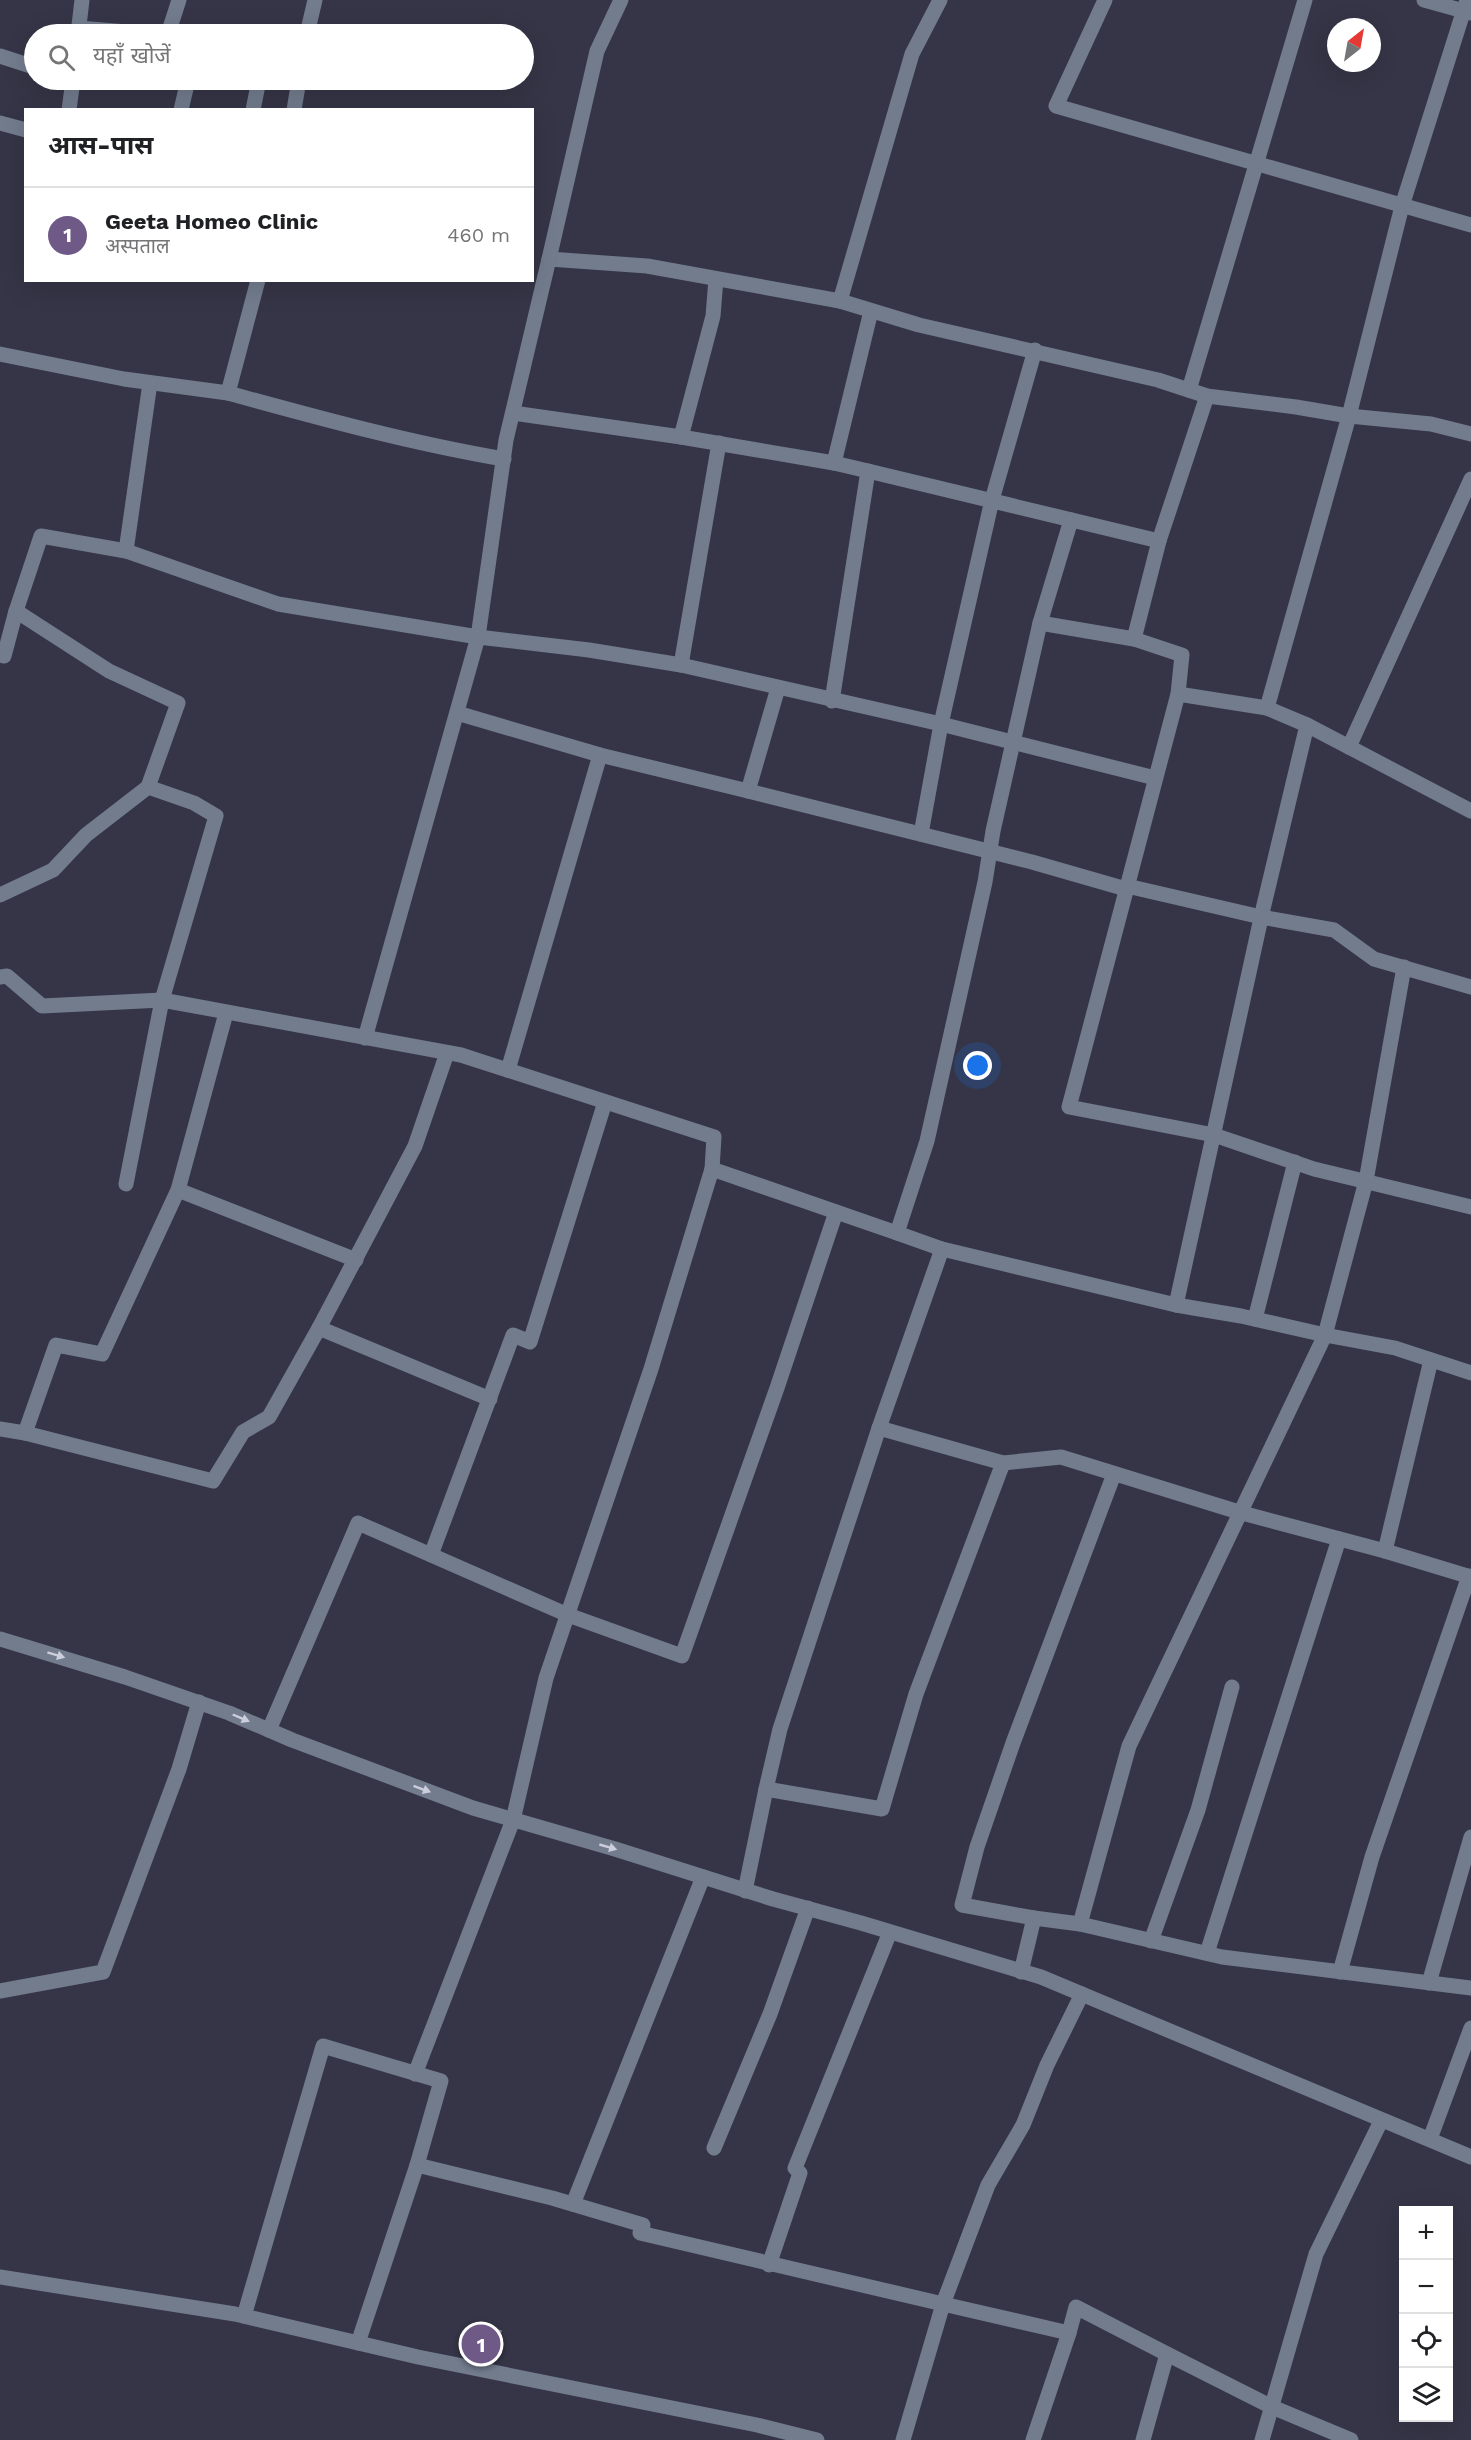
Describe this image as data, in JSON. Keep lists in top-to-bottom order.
{
  "north": "top right",
  "page": {
    "search": "यहाँ खोजें",
    "heading": "आस-पास",
    "list": [
      {
        "mark": "1",
        "name": "Geeta Homeo Clinic",
        "note": "अस्पताल",
        "value": "460 m"
      }
    ],
    "map_buttons": ["+", "−"],
    "pins": "1"
  }
}
